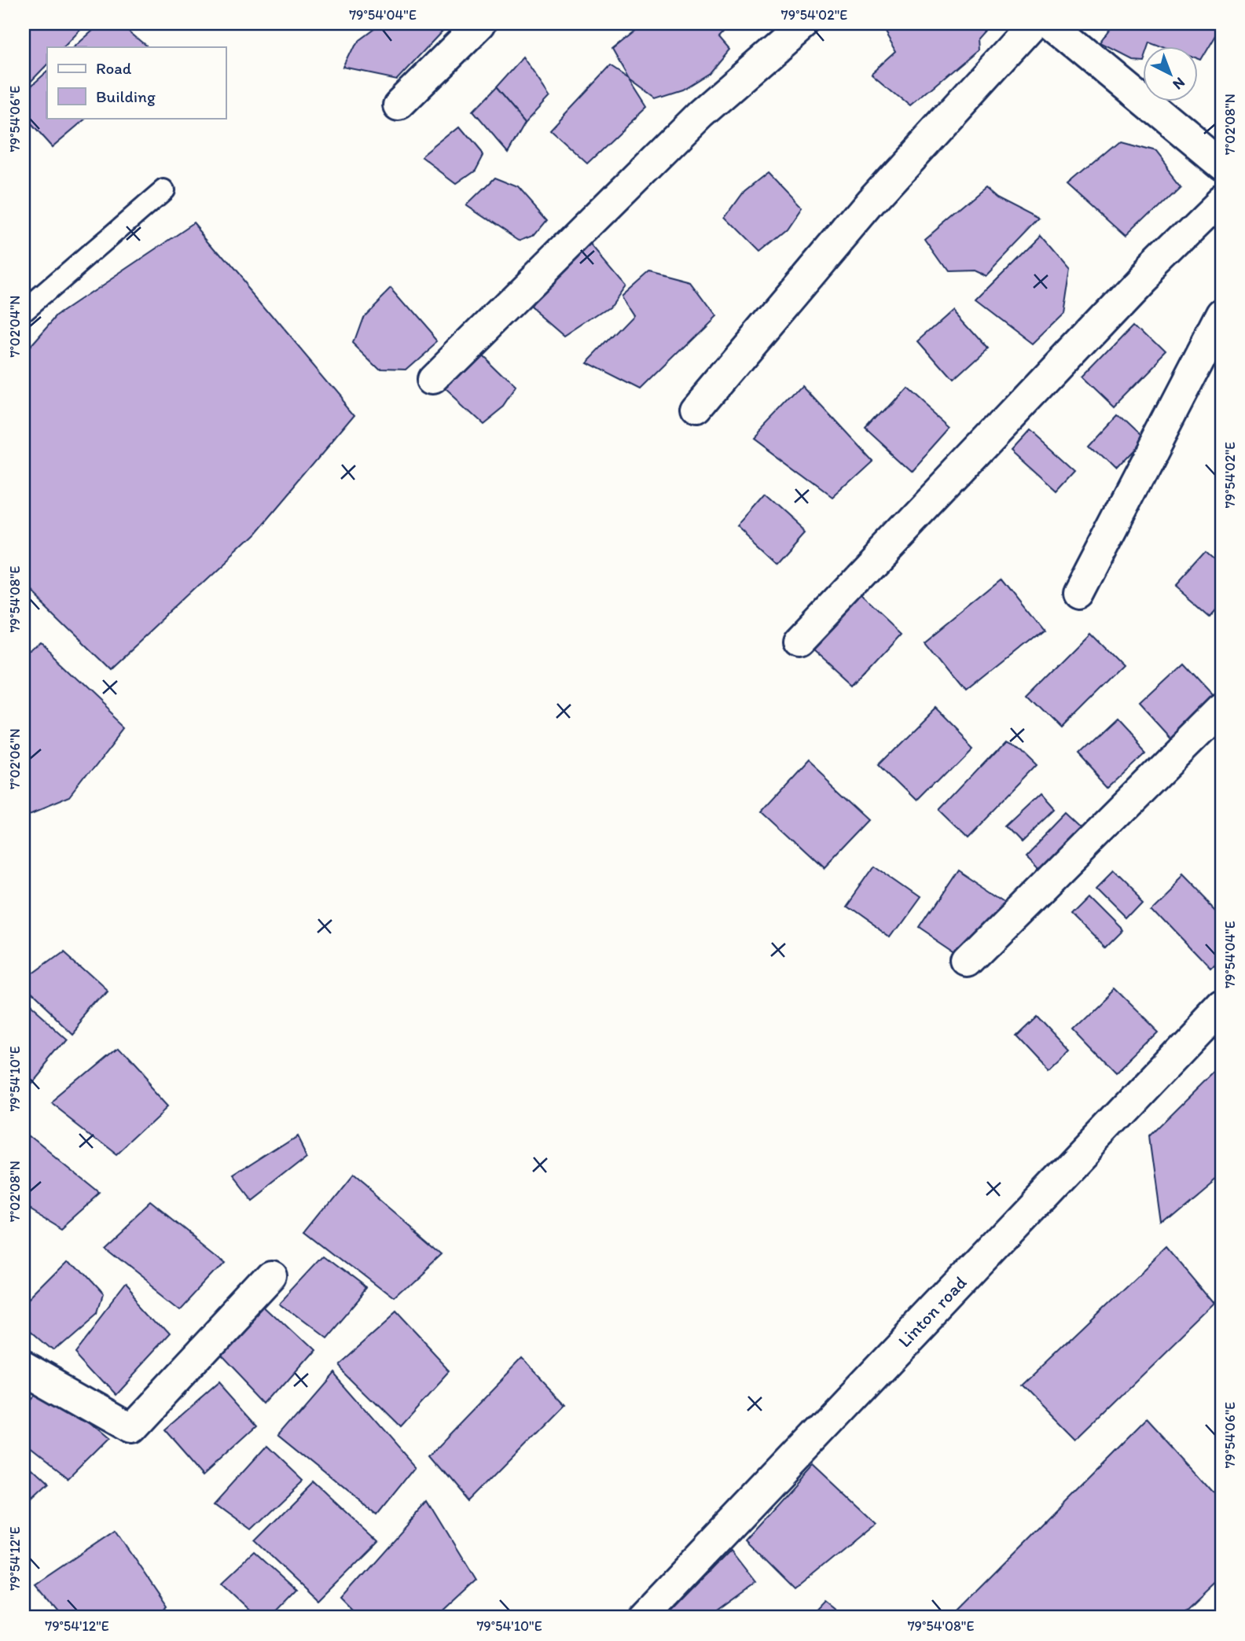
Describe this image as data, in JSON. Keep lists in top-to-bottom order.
{
  "streets": {
    "street": ["Linton road"]
  },
  "legend": ["Road", "Building"],
  "north": "bottom right",
  "coordinates": [
    "79°54'04\"E",
    "79°54'02\"E",
    "79°54'06\"E",
    "7°02'08\"N",
    "7°02'04\"N",
    "79°54'08\"E",
    "7°02'06\"N",
    "79°54'10\"E",
    "79°54'12\"E"
  ]
}
